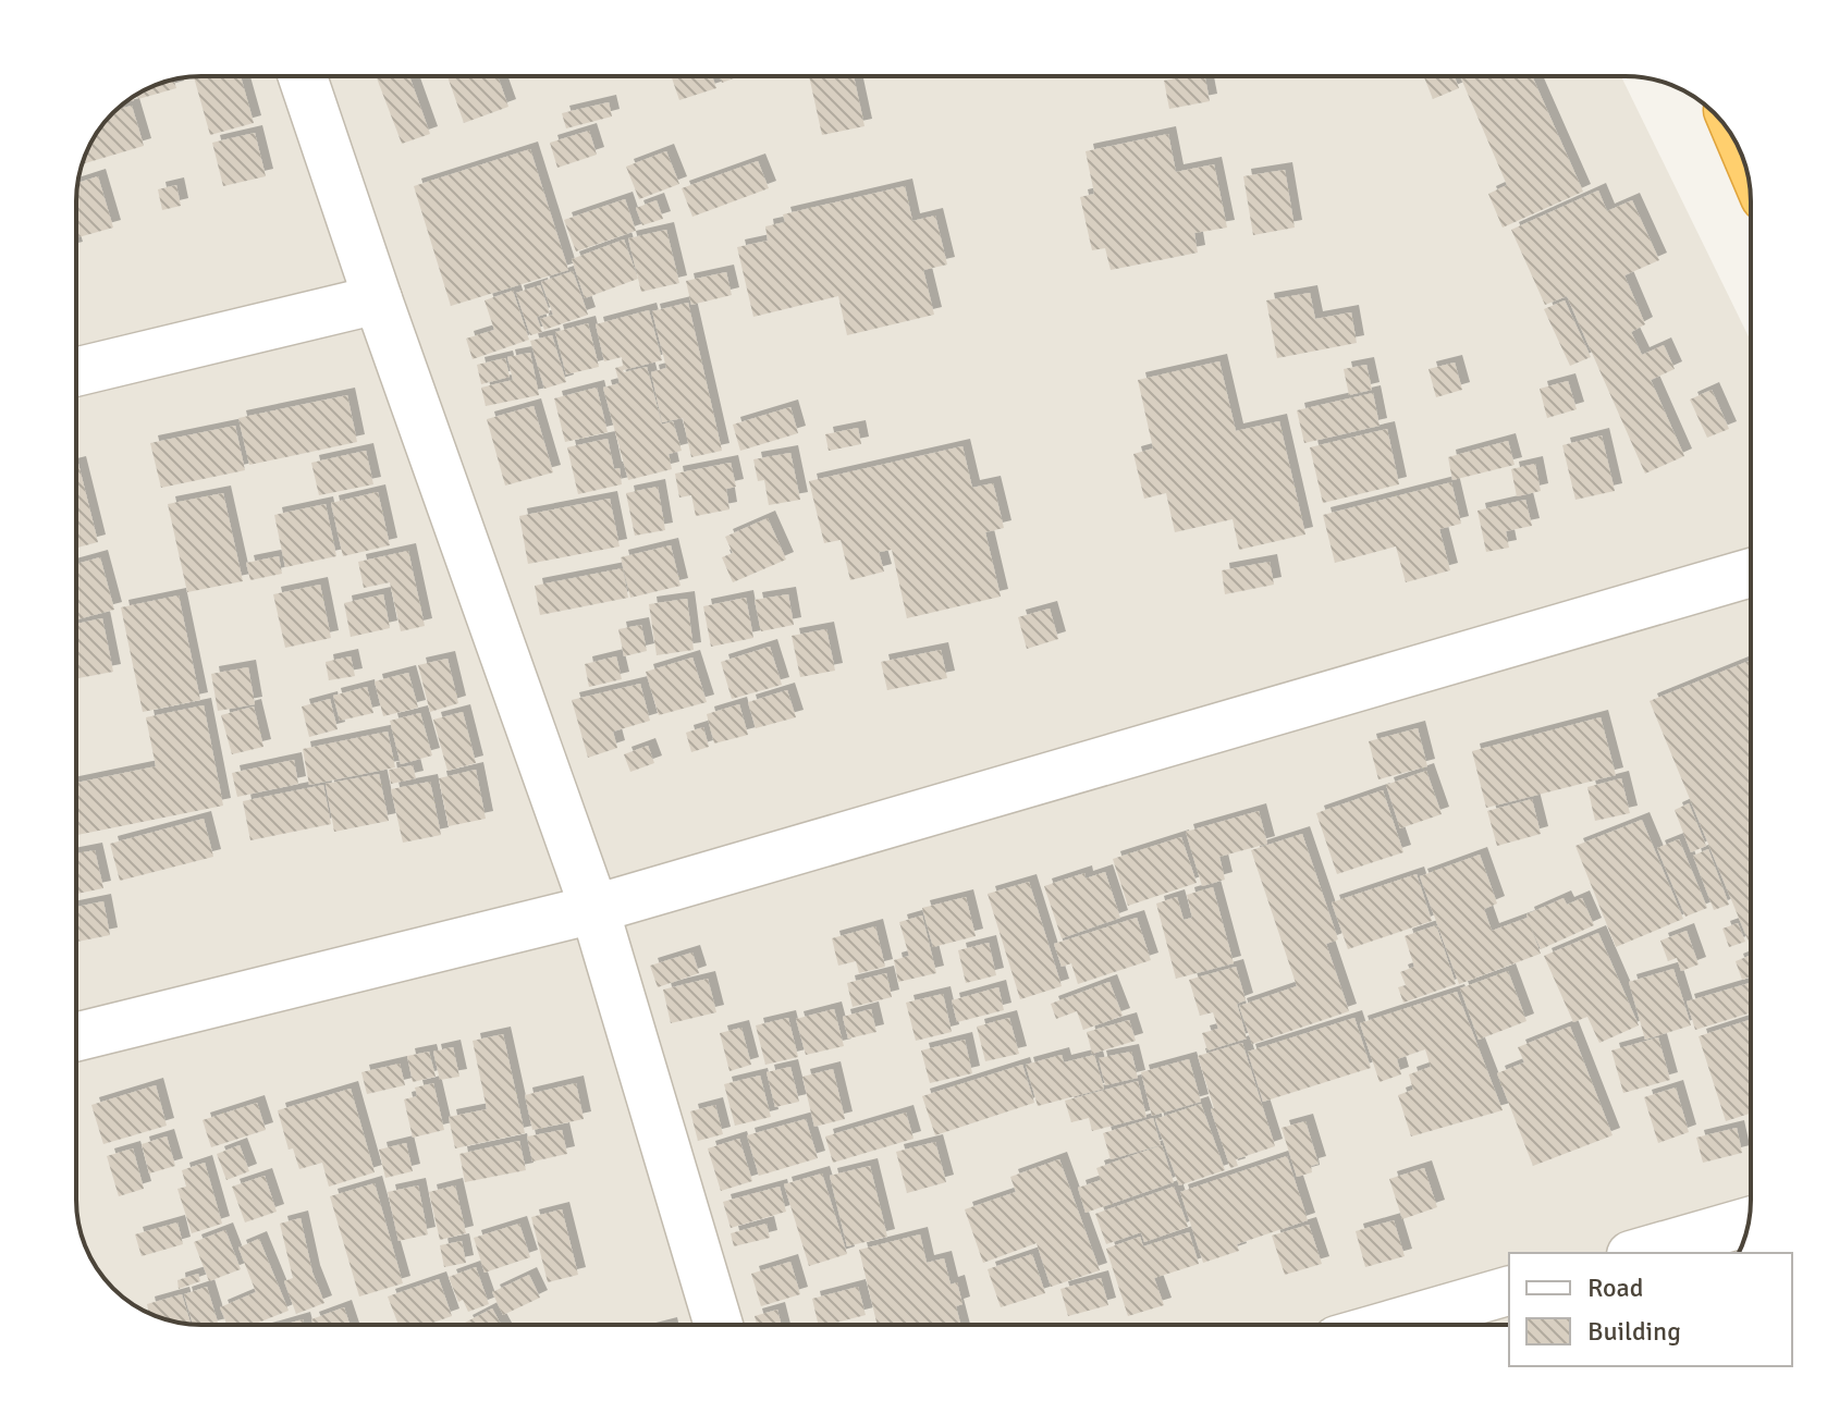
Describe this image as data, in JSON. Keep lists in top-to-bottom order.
{
  "legend": ["Road", "Building"]
}
